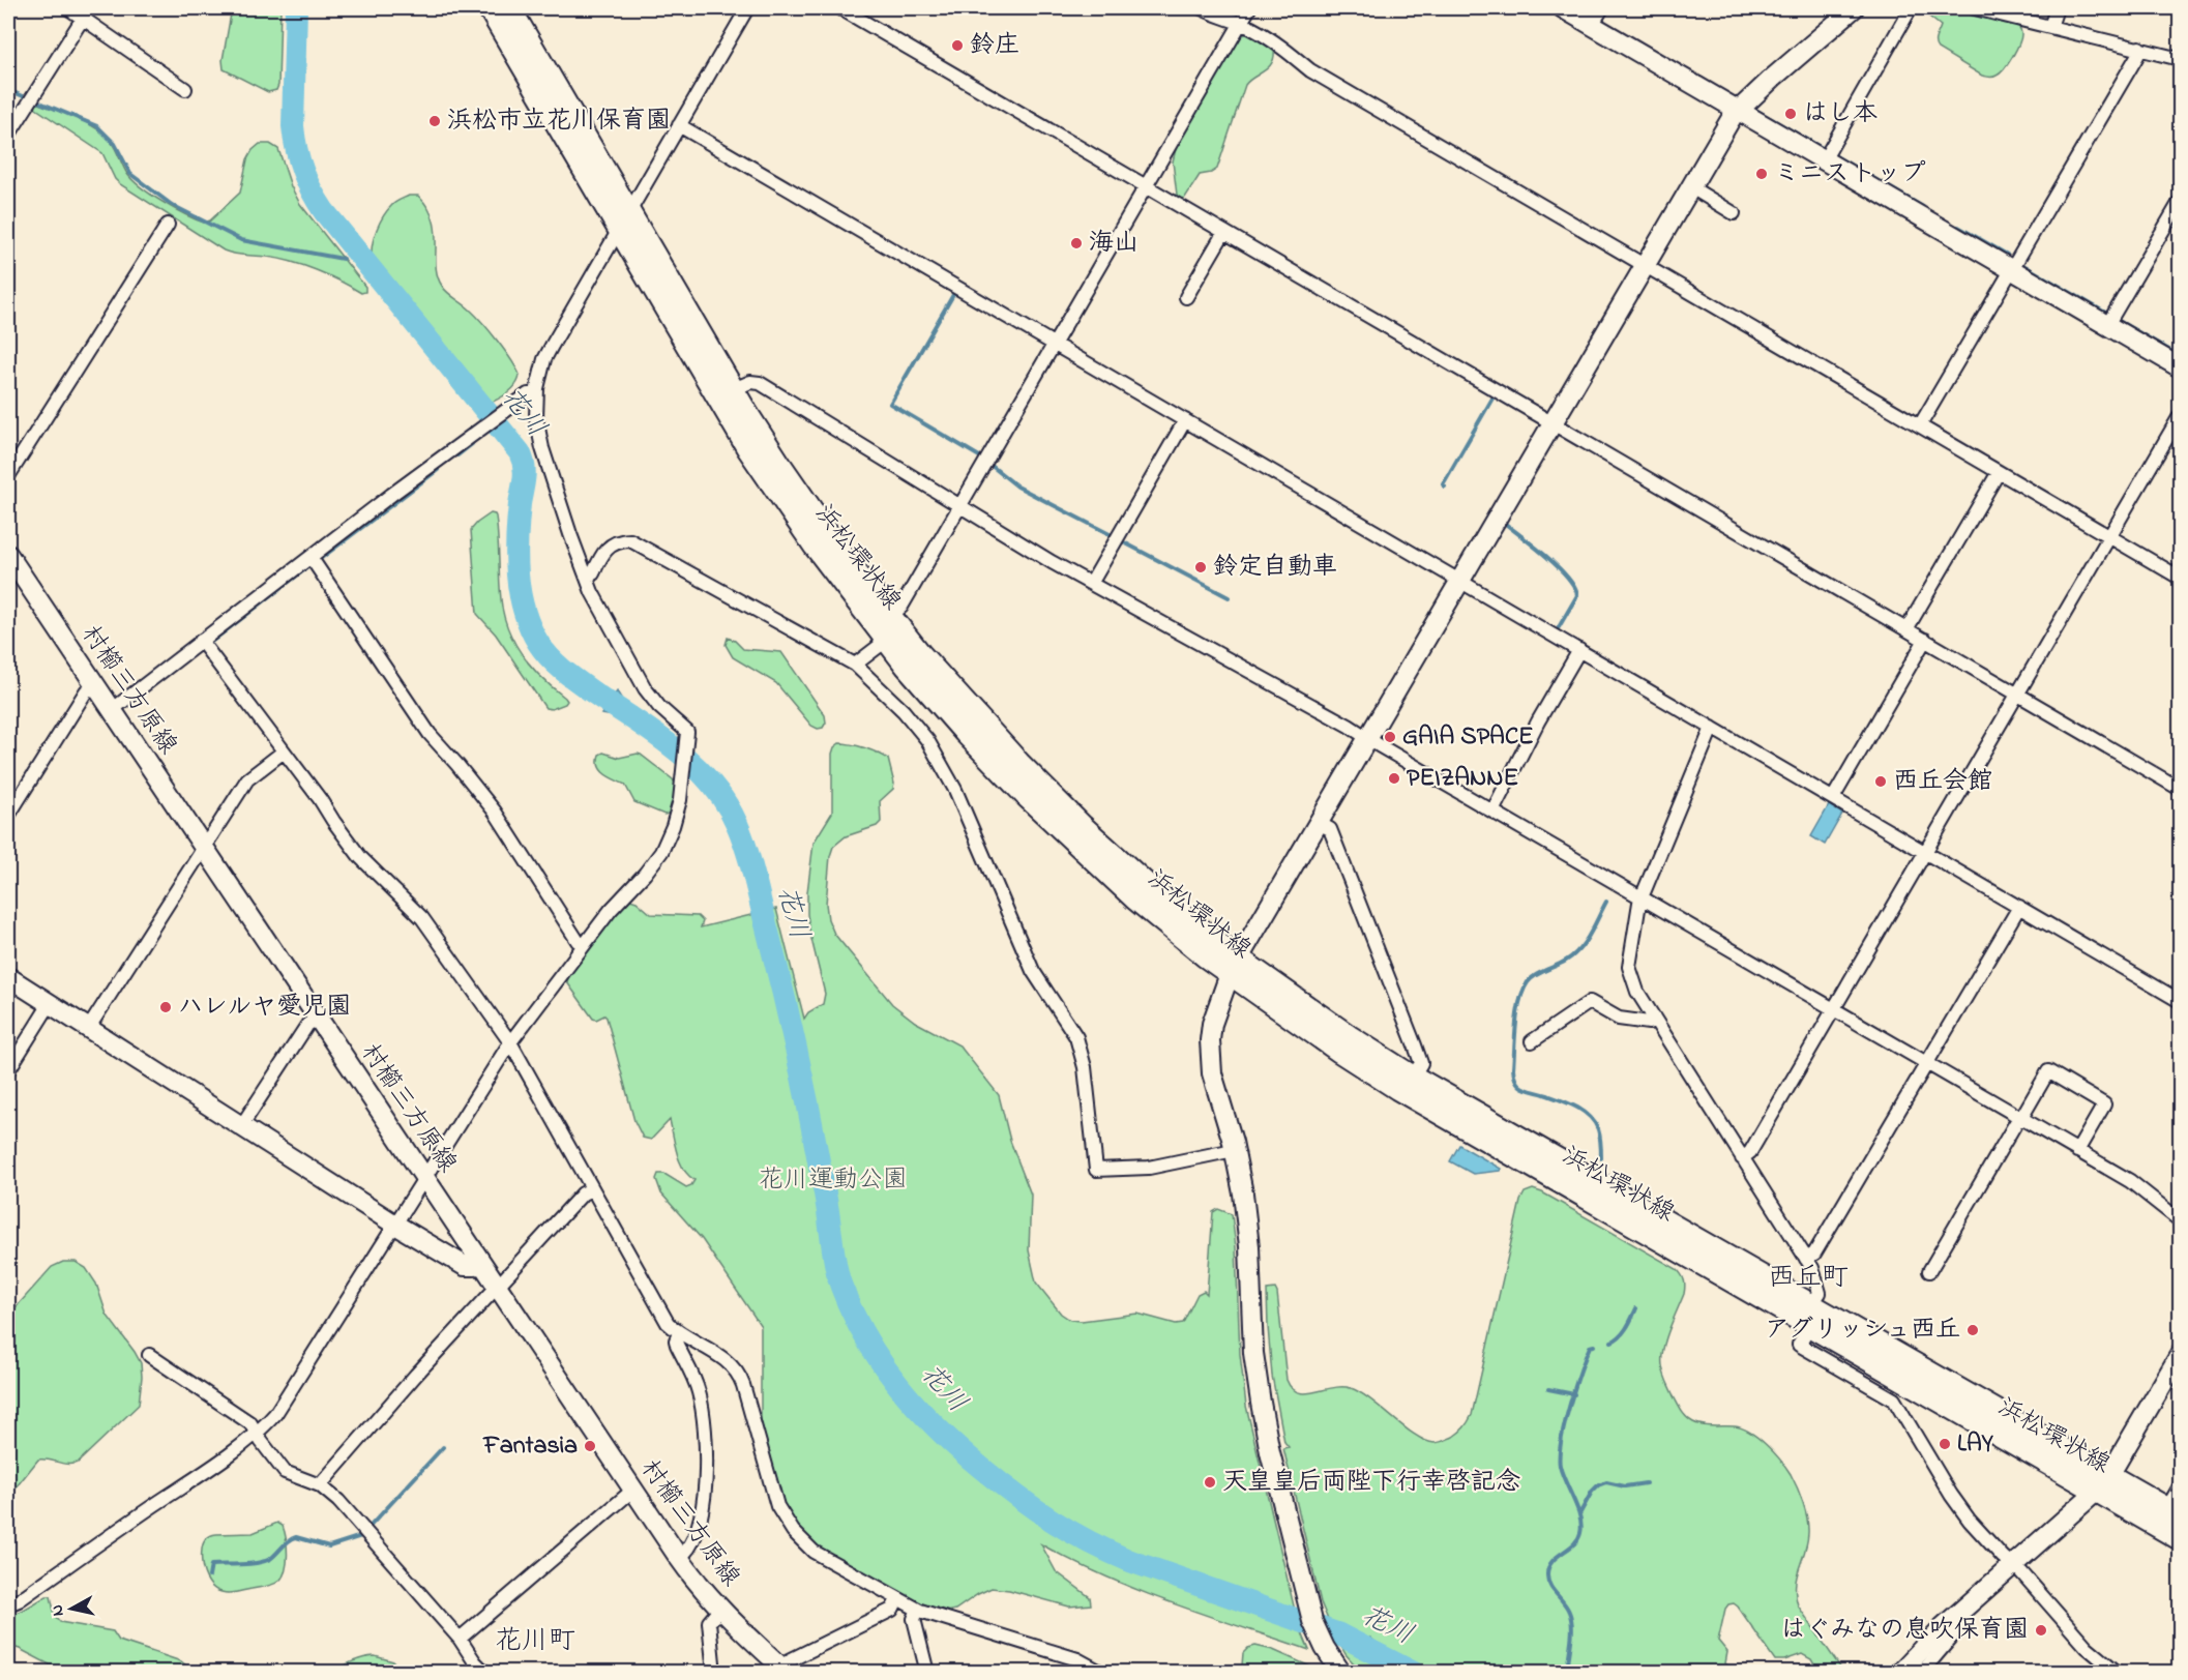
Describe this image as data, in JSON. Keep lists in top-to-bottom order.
{
  "streets": {
    "main road": ["浜松環状線"],
    "street": ["村櫛三方原線"]
  },
  "districts": ["西丘町", "花川町"],
  "water": ["花川"],
  "parks": ["花川運動公園"],
  "places": [
    "鈴庄",
    "はし本",
    "浜松市立花川保育園",
    "ミニストップ",
    "海山",
    "鈴定自動車",
    "GAIA SPACE",
    "PEIZANNE",
    "西丘会館",
    "ハレルヤ愛児園",
    "アグリッシュ西丘",
    "LAY",
    "Fantasia",
    "天皇皇后両陛下行幸啓記念",
    "はぐみなの息吹保育園"
  ],
  "north": "left"
}
